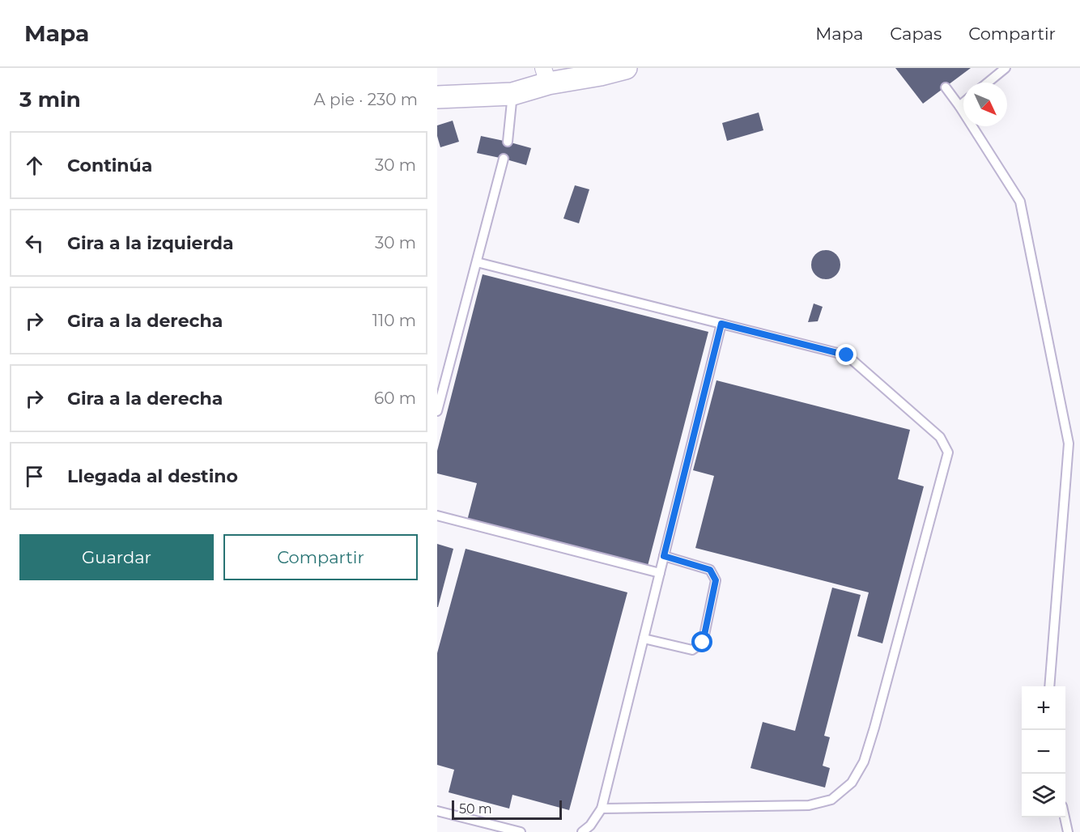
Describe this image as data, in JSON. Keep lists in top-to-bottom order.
{
  "scale_bar": "50 m",
  "north": "bottom right",
  "page": {
    "header": "Mapa",
    "nav": ["Mapa", "Capas", "Compartir"],
    "heading": ["3 min", "A pie · 230 m"],
    "list": [
      ["Continúa", "30 m"],
      ["Gira a la izquierda", "30 m"],
      ["Gira a la derecha", "110 m"],
      ["Gira a la derecha", "60 m"],
      "Llegada al destino"
    ],
    "buttons": ["Guardar", "Compartir"],
    "map_buttons": ["+", "−"],
    "scale": "50 m"
  }
}
